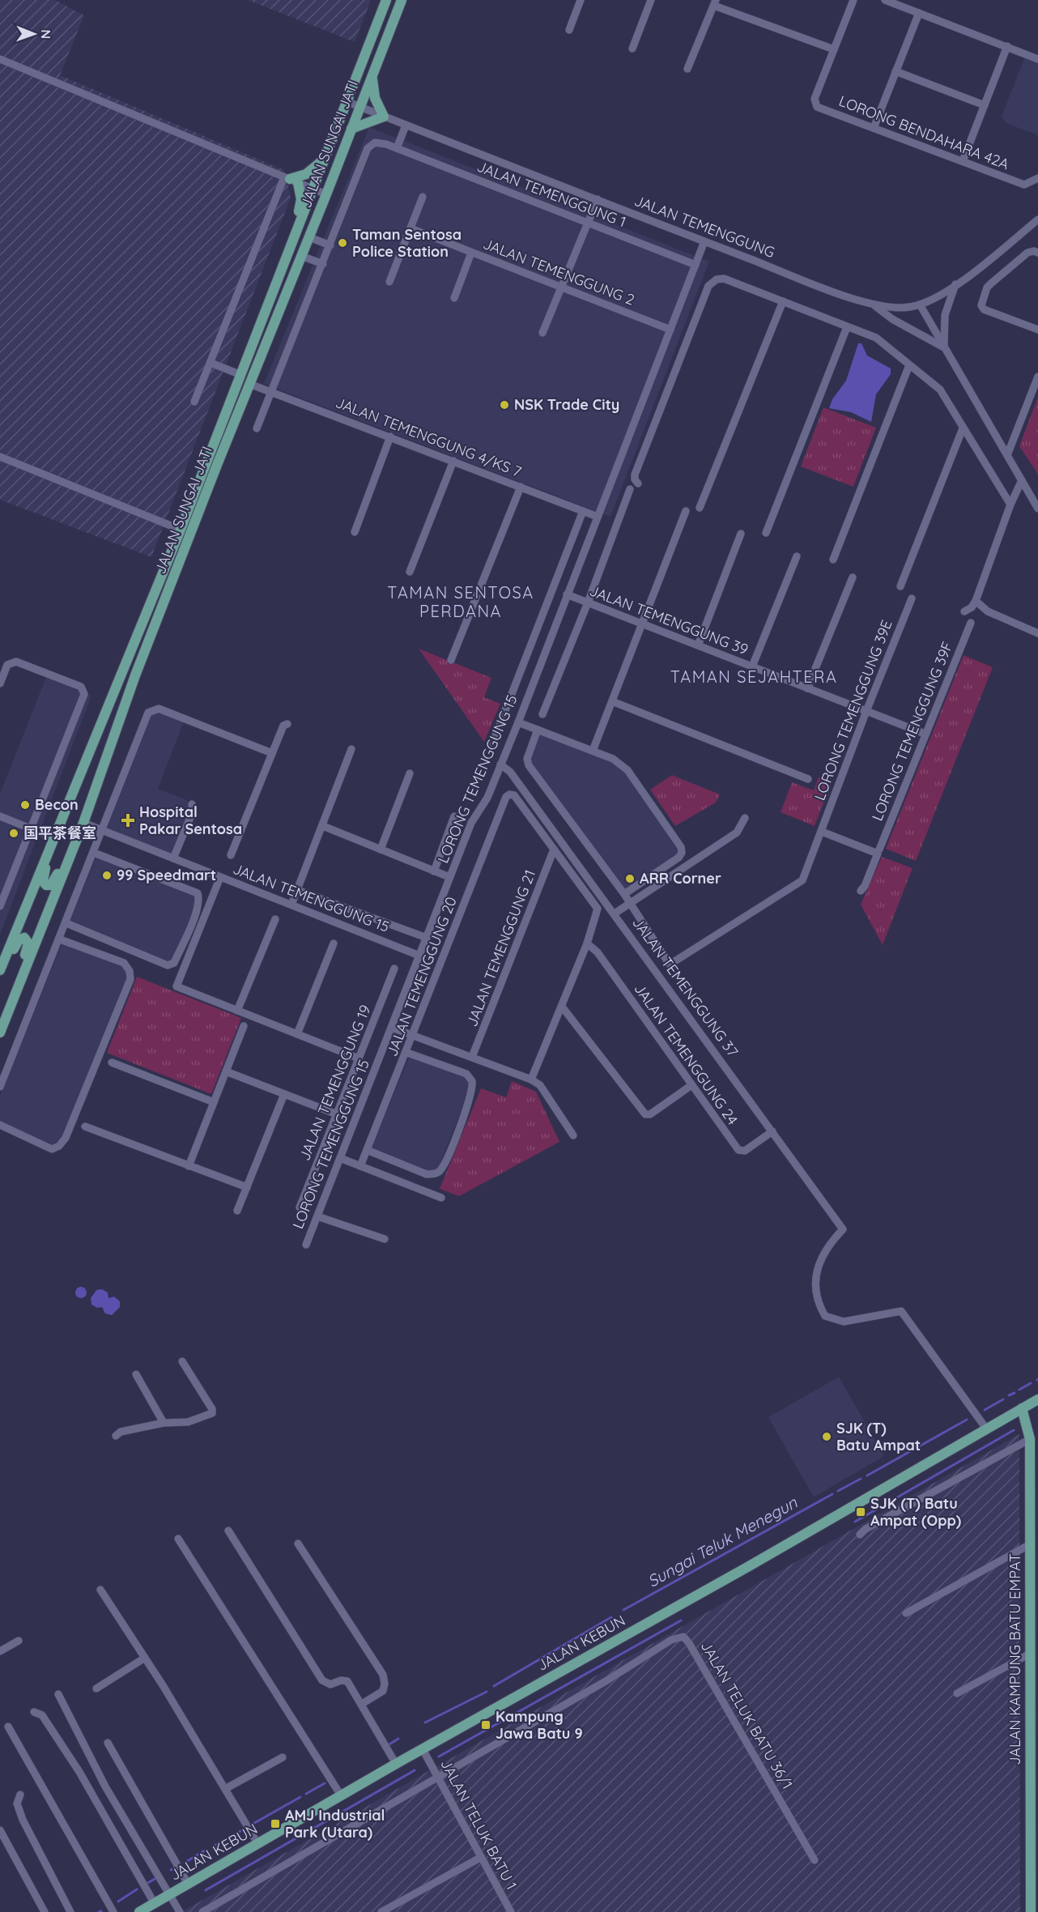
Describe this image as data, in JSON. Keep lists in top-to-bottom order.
{
  "streets": {
    "main road": ["JALAN SUNGAI JATI", "JALAN KEBUN", "JALAN KAMPUNG BATU EMPAT"],
    "street": [
      "LORONG BENDAHARA 42A",
      "JALAN TEMENGGUNG 1",
      "JALAN TEMENGGUNG",
      "JALAN TEMENGGUNG 2",
      "JALAN TEMENGGUNG 4/KS 7",
      "JALAN TEMENGGUNG 39",
      "LORONG TEMENGGUNG 39E",
      "LORONG TEMENGGUNG 39F",
      "LORONG TEMENGGUNG 15",
      "JALAN TEMENGGUNG 15",
      "JALAN TEMENGGUNG 21",
      "JALAN TEMENGGUNG 20",
      "JALAN TEMENGGUNG 37",
      "JALAN TEMENGGUNG 24",
      "JALAN TEMENGGUNG 19",
      "JALAN TELUK BATU 36/1",
      "JALAN TELUK BATU 1"
    ]
  },
  "crossings": [
    ["JALAN SUNGAI JATI", "JALAN TEMENGGUNG"],
    ["JALAN SUNGAI JATI", "JALAN TEMENGGUNG 4/KS 7"],
    ["JALAN SUNGAI JATI", "JALAN TEMENGGUNG 15"],
    ["JALAN TEMENGGUNG 1", "JALAN TEMENGGUNG 4/KS 7"],
    ["JALAN TEMENGGUNG 1", "LORONG TEMENGGUNG 15"],
    ["JALAN TEMENGGUNG", "LORONG TEMENGGUNG 15"],
    ["JALAN TEMENGGUNG 2", "LORONG TEMENGGUNG 15"],
    ["JALAN TEMENGGUNG 4/KS 7", "LORONG TEMENGGUNG 15"],
    ["JALAN TEMENGGUNG 39", "LORONG TEMENGGUNG 39E"],
    ["JALAN TEMENGGUNG 39", "LORONG TEMENGGUNG 39F"],
    ["JALAN TEMENGGUNG 39", "LORONG TEMENGGUNG 15"],
    ["LORONG TEMENGGUNG 15", "JALAN TEMENGGUNG 15"],
    ["LORONG TEMENGGUNG 15", "JALAN TEMENGGUNG 37"],
    ["JALAN TEMENGGUNG 21", "JALAN TEMENGGUNG 20"],
    ["JALAN TEMENGGUNG 37", "JALAN TEMENGGUNG 24"],
    ["JALAN TEMENGGUNG 37", "JALAN KEBUN"],
    ["JALAN KEBUN", "JALAN KAMPUNG BATU EMPAT"],
    ["JALAN KEBUN", "JALAN TELUK BATU 1"],
    ["JALAN TELUK BATU 36/1", "JALAN TELUK BATU 1"]
  ],
  "districts": ["TAMAN SENTOSA PERDANA", "TAMAN SEJAHTERA"],
  "water": ["Sungai Teluk Menegun"],
  "places": {
    "other": [
      "Taman Sentosa Police Station",
      "NSK Trade City",
      "Becon",
      "国平茶餐室",
      "99 Speedmart",
      "ARR Corner",
      "SJK (T) Batu Ampat"
    ],
    "health": ["Hospital Pakar Sentosa"],
    "transit": ["SJK (T) Batu Ampat (Opp)", "Kampung Jawa Batu 9", "AMJ Industrial Park (Utara)"]
  },
  "north": "right"
}
